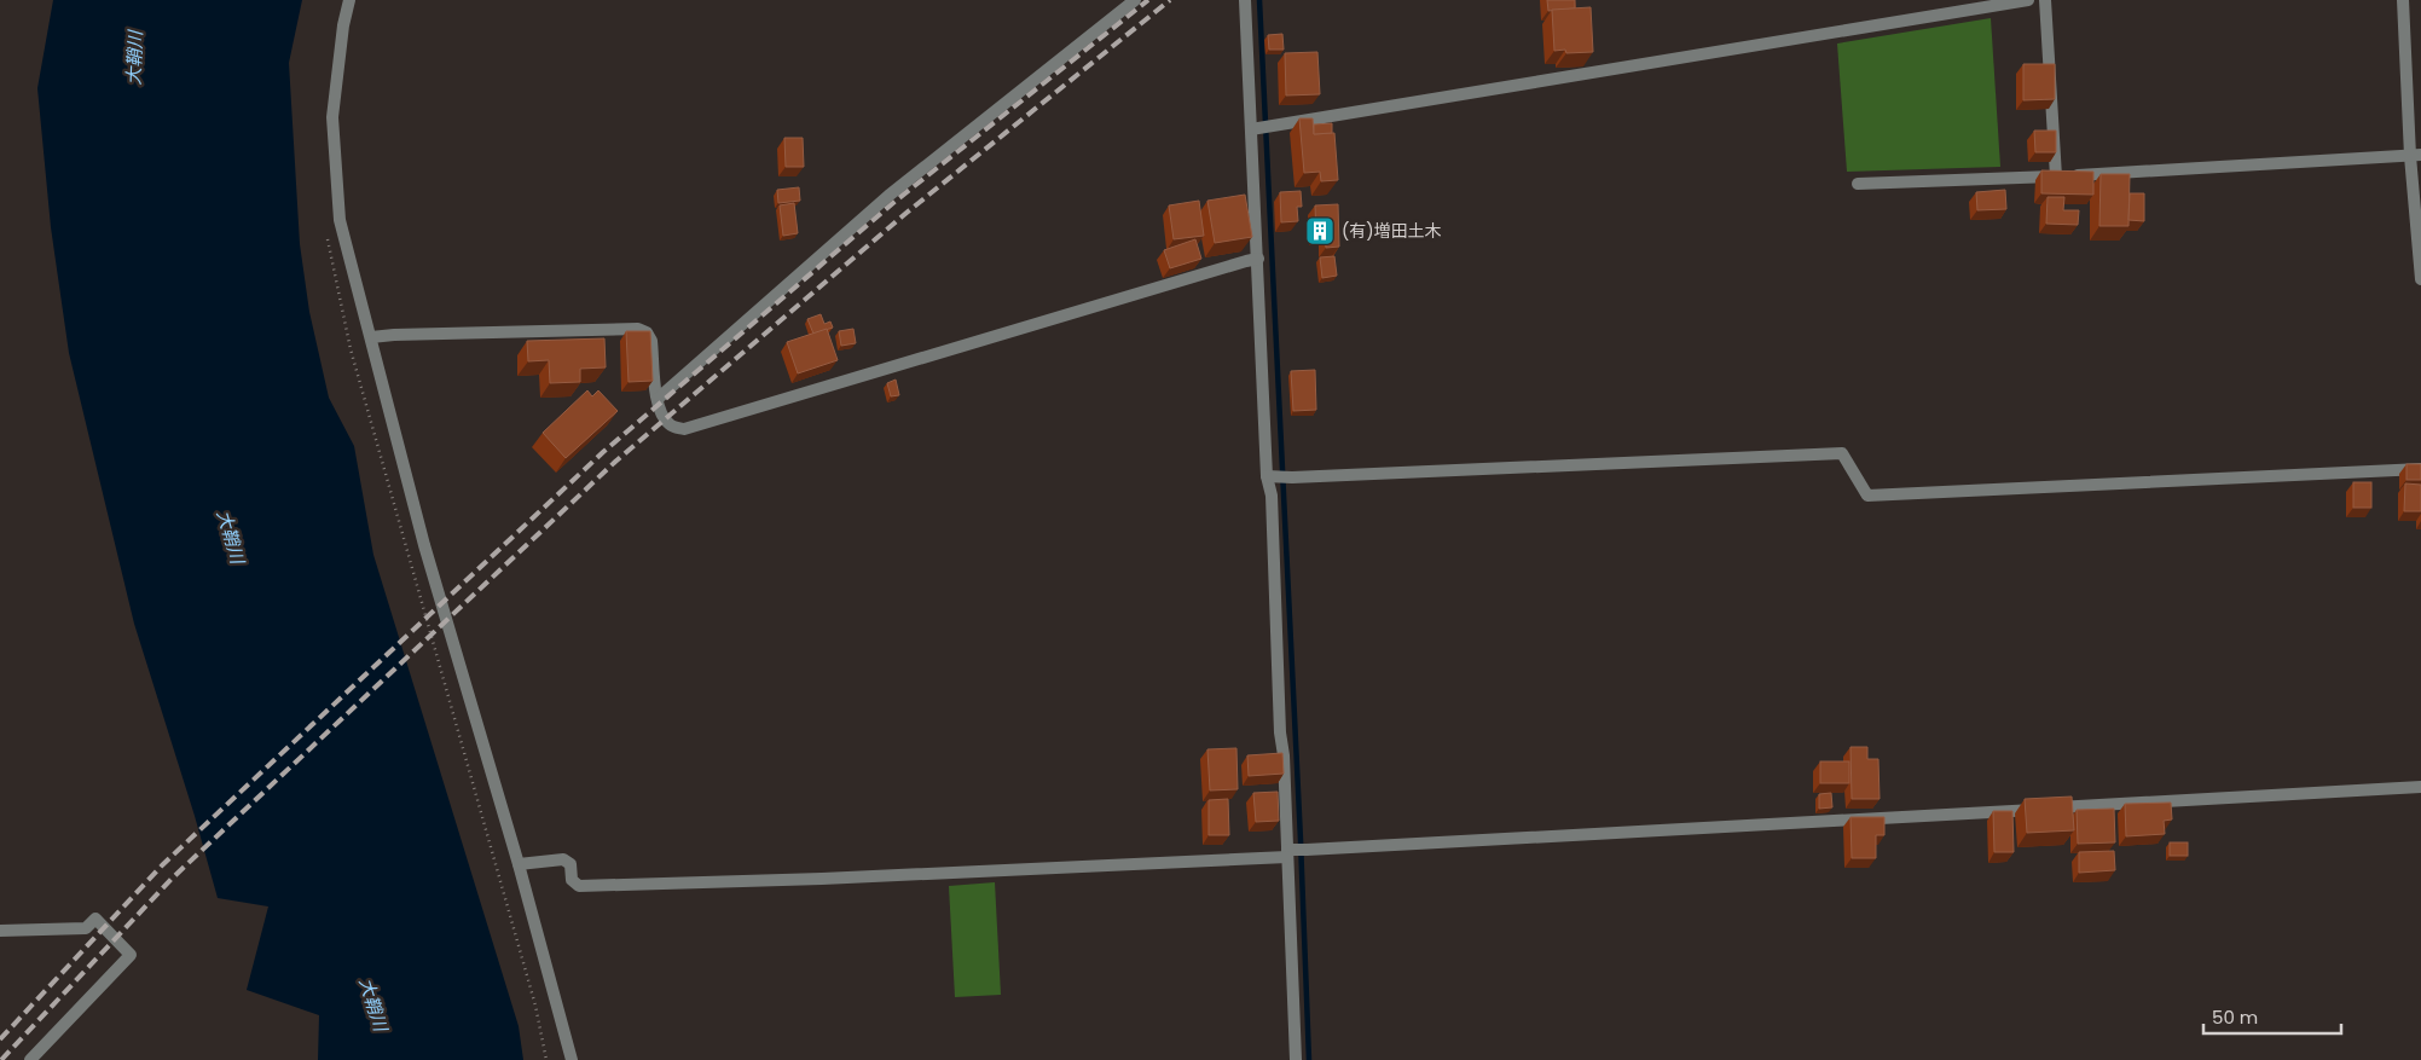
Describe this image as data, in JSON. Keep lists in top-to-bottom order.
{
  "water": ["大鞘川"],
  "places": {
    "building": ["(有)増田土木"]
  },
  "scale_bar": "50 m"
}
